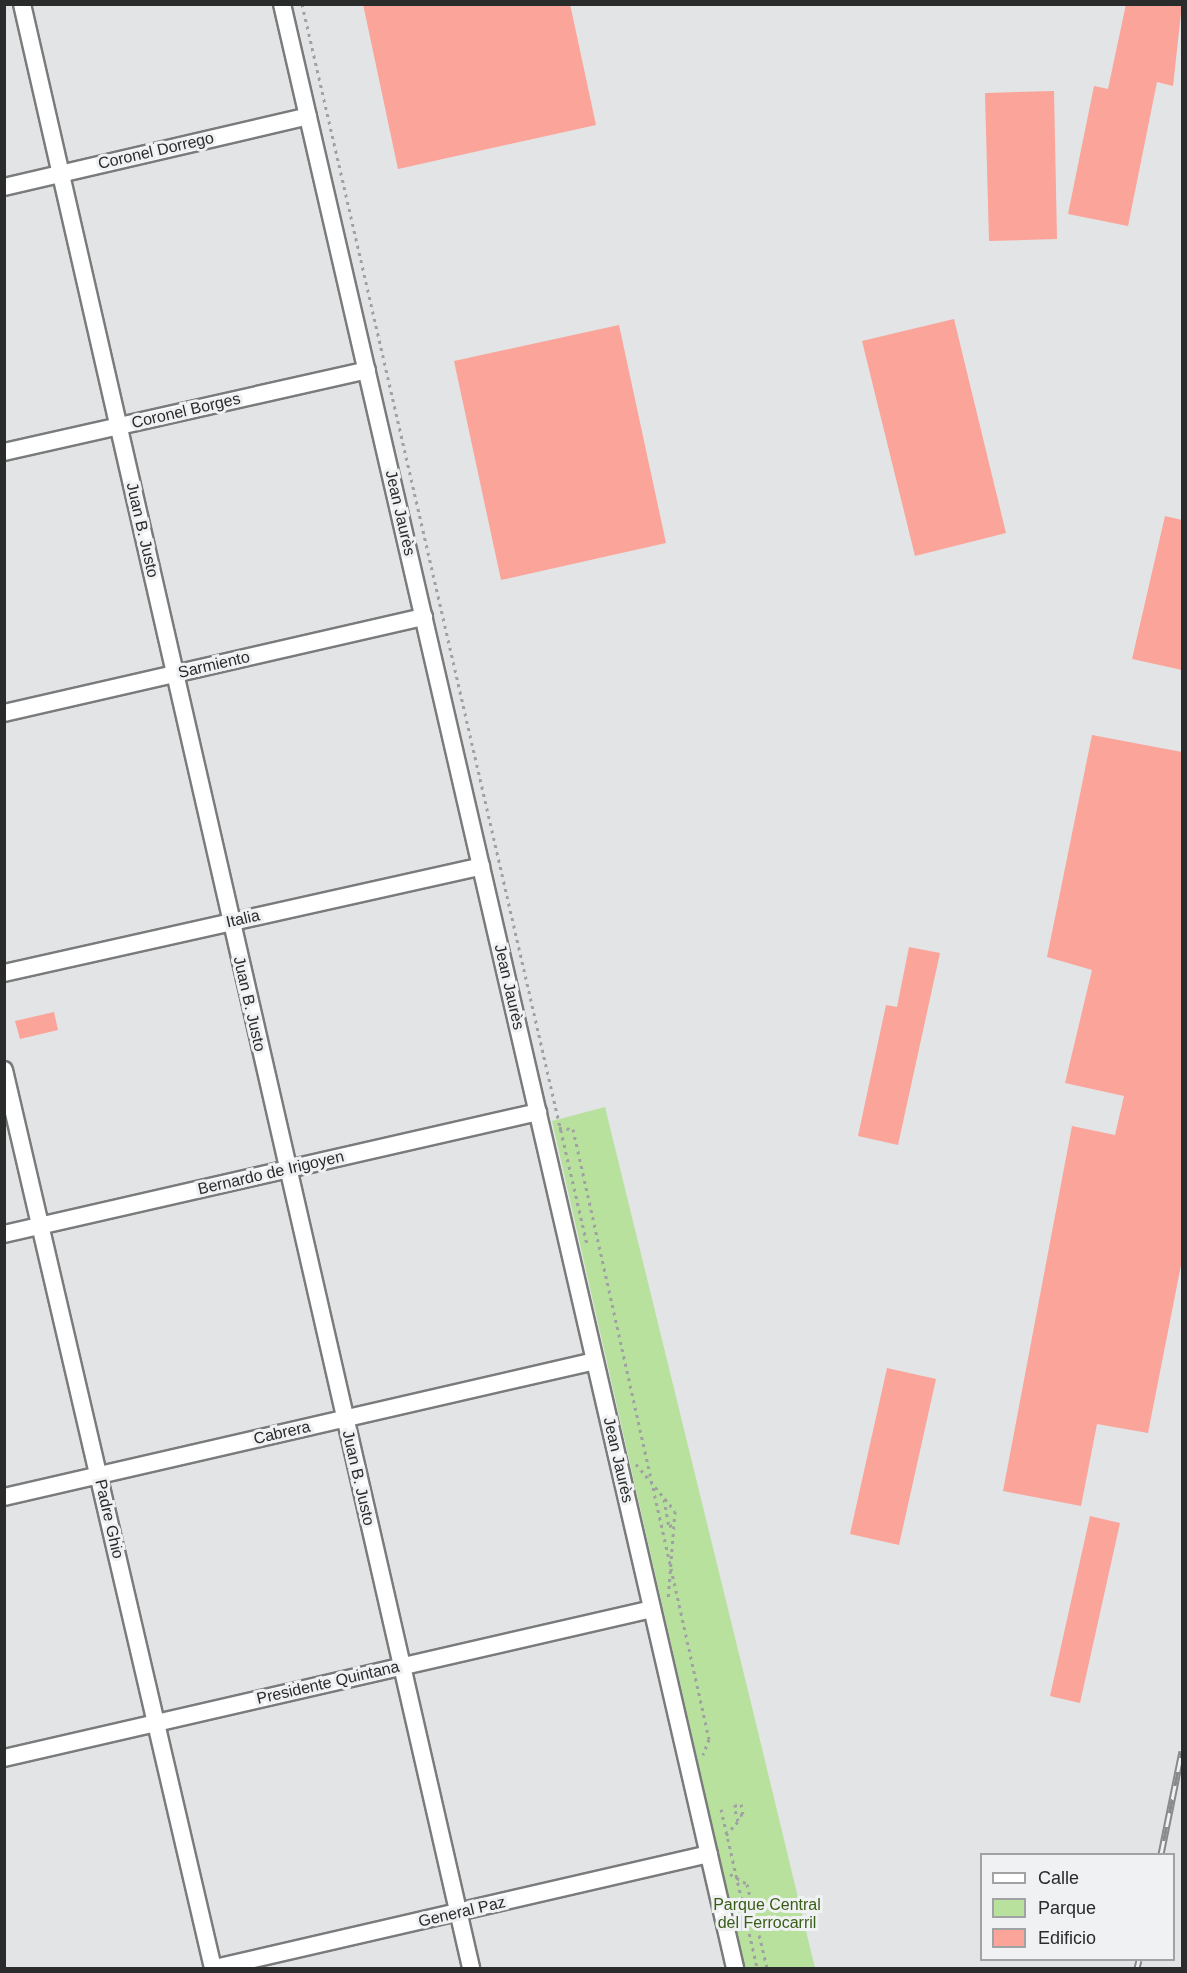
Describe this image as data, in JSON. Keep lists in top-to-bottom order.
{
  "streets": {
    "street": [
      "Coronel Dorrego",
      "Coronel Borges",
      "Jean Jaurès",
      "Juan B. Justo",
      "Sarmiento",
      "Italia",
      "Bernardo de Irigoyen",
      "Cabrera",
      "Padre Ghio",
      "Presidente Quintana",
      "General Paz"
    ]
  },
  "crossings": [
    ["Coronel Dorrego", "Jean Jaurès"],
    ["Coronel Dorrego", "Juan B. Justo"],
    ["Coronel Borges", "Jean Jaurès"],
    ["Coronel Borges", "Juan B. Justo"],
    ["Jean Jaurès", "Sarmiento"],
    ["Jean Jaurès", "Italia"],
    ["Jean Jaurès", "Bernardo de Irigoyen"],
    ["Jean Jaurès", "Cabrera"],
    ["Jean Jaurès", "Presidente Quintana"],
    ["Jean Jaurès", "General Paz"],
    ["Juan B. Justo", "Sarmiento"],
    ["Juan B. Justo", "Italia"],
    ["Juan B. Justo", "Bernardo de Irigoyen"],
    ["Juan B. Justo", "Cabrera"],
    ["Juan B. Justo", "Presidente Quintana"],
    ["Juan B. Justo", "General Paz"],
    ["Bernardo de Irigoyen", "Padre Ghio"],
    ["Cabrera", "Padre Ghio"],
    ["Padre Ghio", "Presidente Quintana"],
    ["Padre Ghio", "General Paz"]
  ],
  "parks": ["Parque Central del Ferrocarril"],
  "legend": ["Calle", "Parque", "Edificio"]
}
